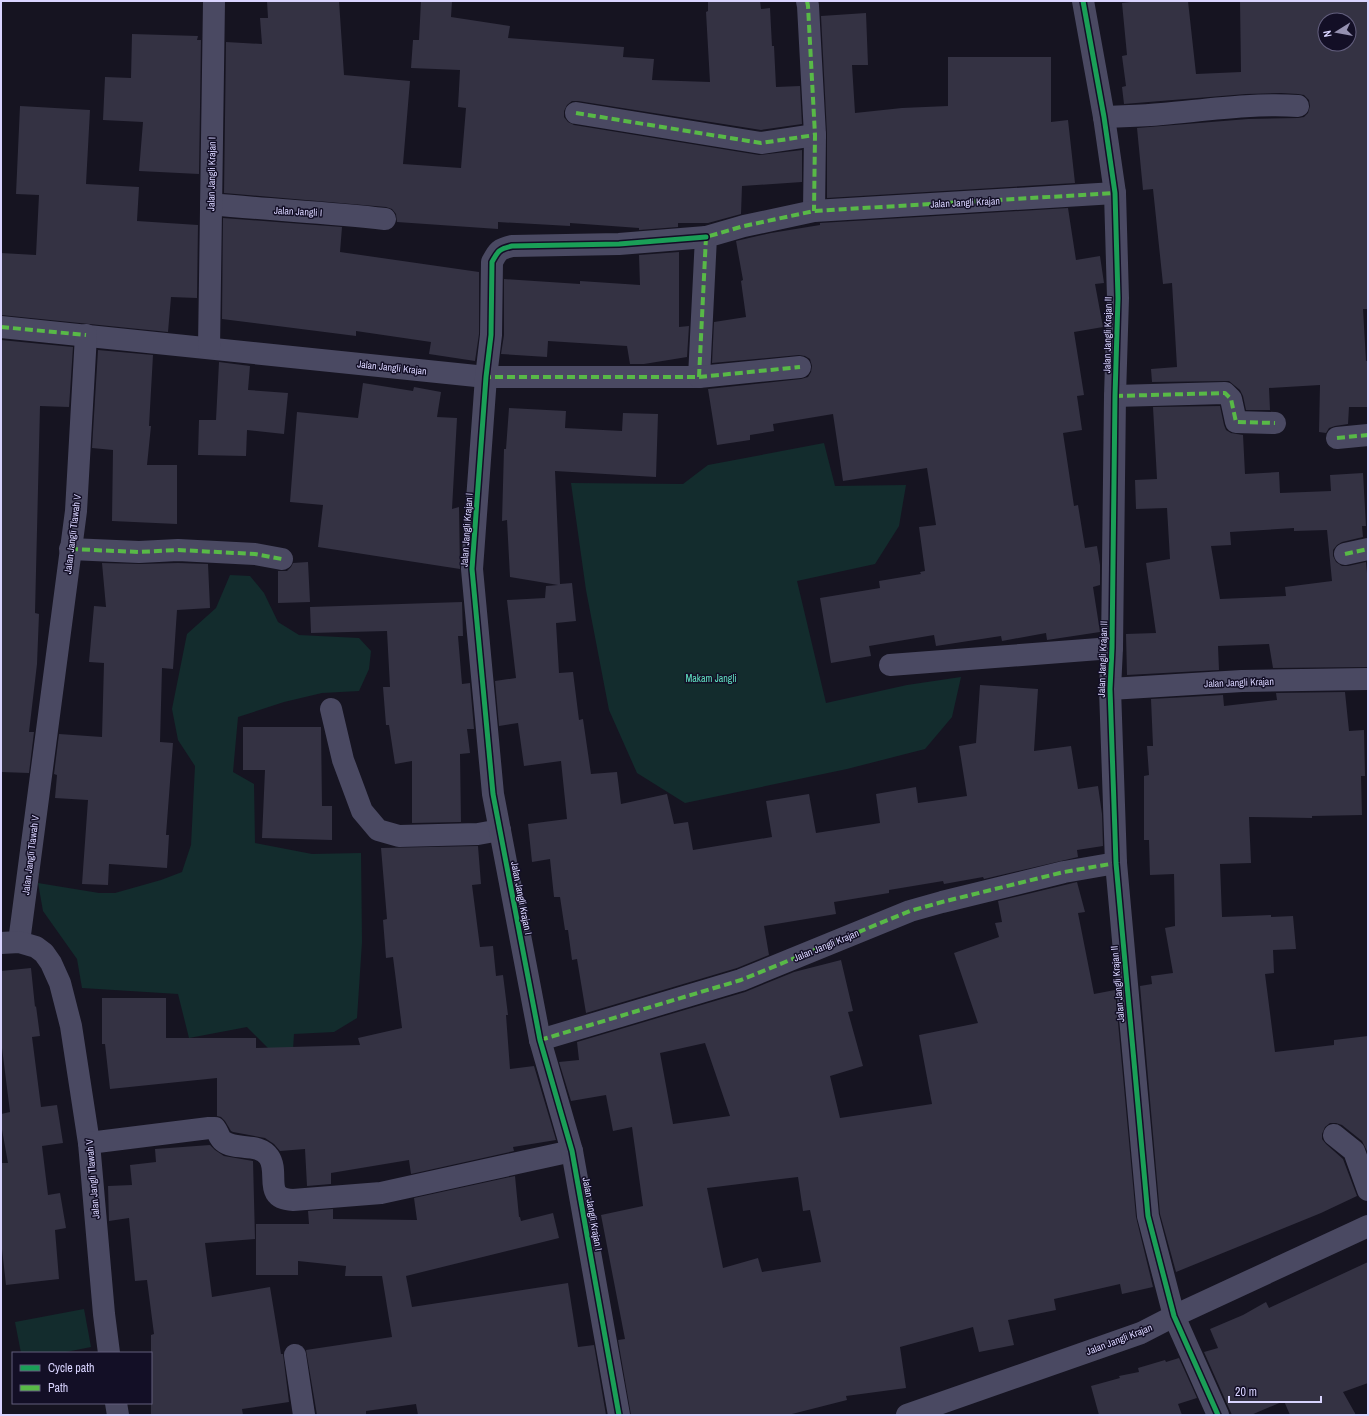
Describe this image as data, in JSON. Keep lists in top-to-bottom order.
{
  "streets": {
    "street": [
      "Jalan Jangli Krajan I",
      "Jalan Jangli Krajan",
      "Jalan Jangli I",
      "Jalan Jangli Krajan II",
      "Jalan Jangli Tlawah V"
    ]
  },
  "crossings": [
    ["Jalan Jangli Krajan I", "Jalan Jangli Krajan"],
    ["Jalan Jangli Krajan I", "Jalan Jangli I"],
    ["Jalan Jangli Krajan", "Jalan Jangli Krajan II"],
    ["Jalan Jangli Krajan", "Jalan Jangli Tlawah V"]
  ],
  "parks": ["Makam Jangli"],
  "legend": ["Cycle path", "Path"],
  "scale_bar": "20 m",
  "north": "left"
}
